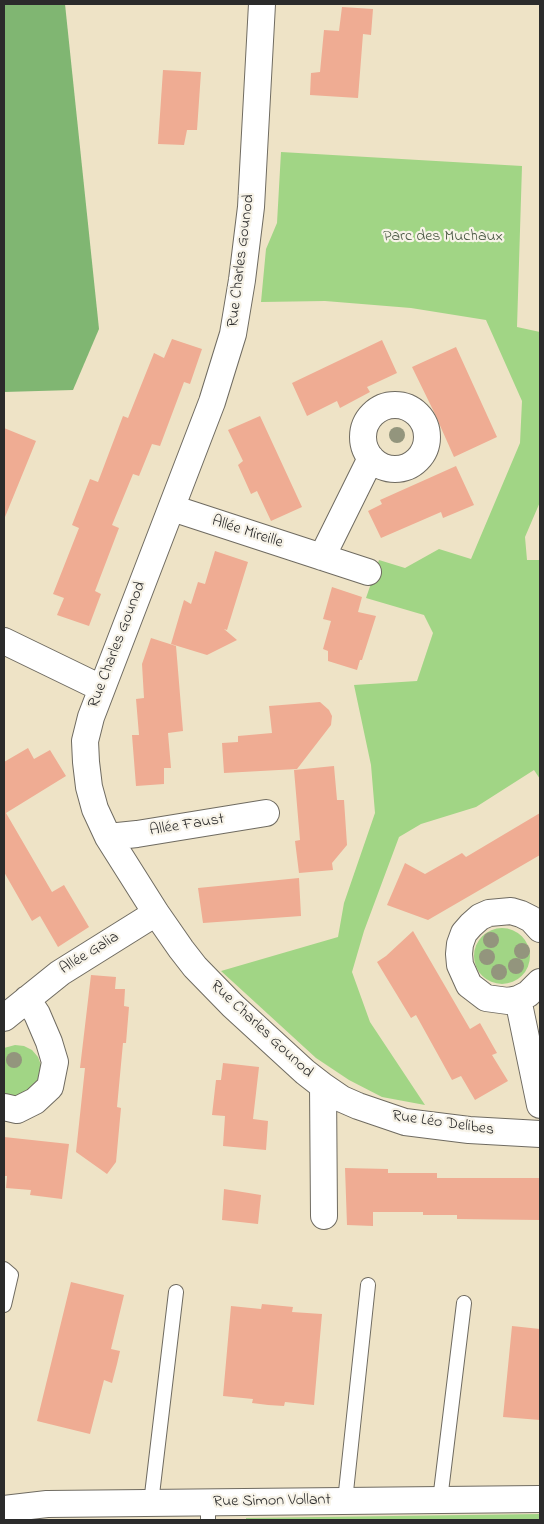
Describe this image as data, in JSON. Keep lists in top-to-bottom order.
{
  "streets": {
    "street": [
      "Rue Charles Gounod",
      "Allée Mireille",
      "Allée Faust",
      "Allée Galia",
      "Rue Léo Delibes",
      "Rue Simon Vollant"
    ]
  },
  "crossings": [
    ["Rue Charles Gounod", "Allée Mireille"],
    ["Rue Charles Gounod", "Allée Faust"],
    ["Rue Charles Gounod", "Allée Galia"],
    ["Rue Charles Gounod", "Rue Léo Delibes"]
  ],
  "parks": ["Parc des Muchaux"]
}
